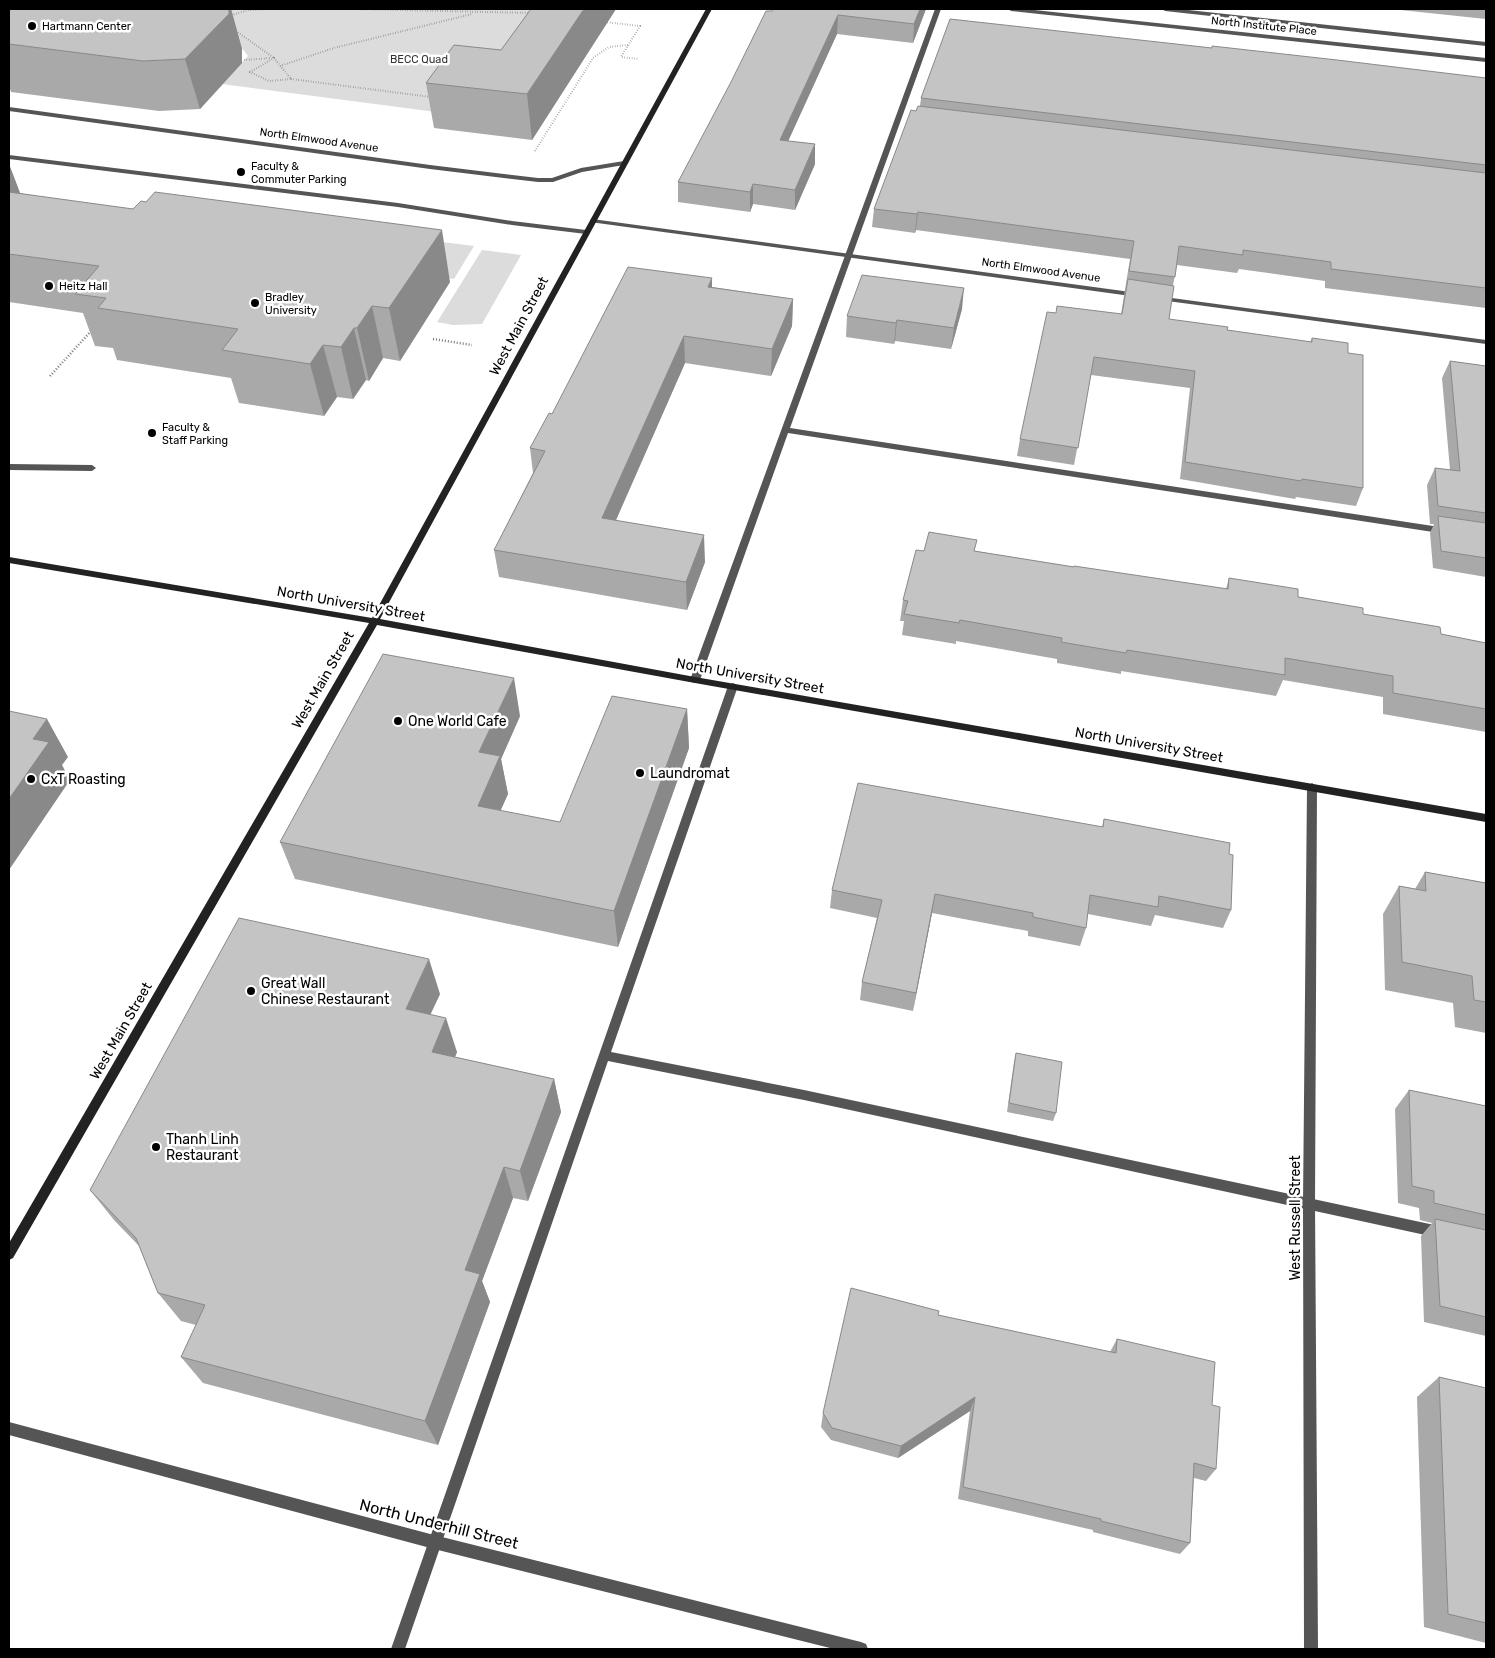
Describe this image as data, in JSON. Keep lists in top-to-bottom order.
{
  "streets": {
    "main road": ["West Main Street", "North University Street"],
    "street": [
      "North Institute Place",
      "North Elmwood Avenue",
      "West Russell Street",
      "North Underhill Street"
    ]
  },
  "crossings": [
    ["North Elmwood Avenue", "West Main Street"],
    ["West Main Street", "North University Street"],
    ["North University Street", "West Russell Street"]
  ],
  "parks": ["BECC Quad"],
  "places": [
    "Hartmann Center",
    "Faculty & Commuter Parking",
    "Heitz Hall",
    "Bradley University",
    "Faculty & Staff Parking",
    "One World Cafe",
    "Laundromat",
    "CxT Roasting",
    "Great Wall Chinese Restaurant",
    "Thanh Linh Restaurant"
  ]
}
